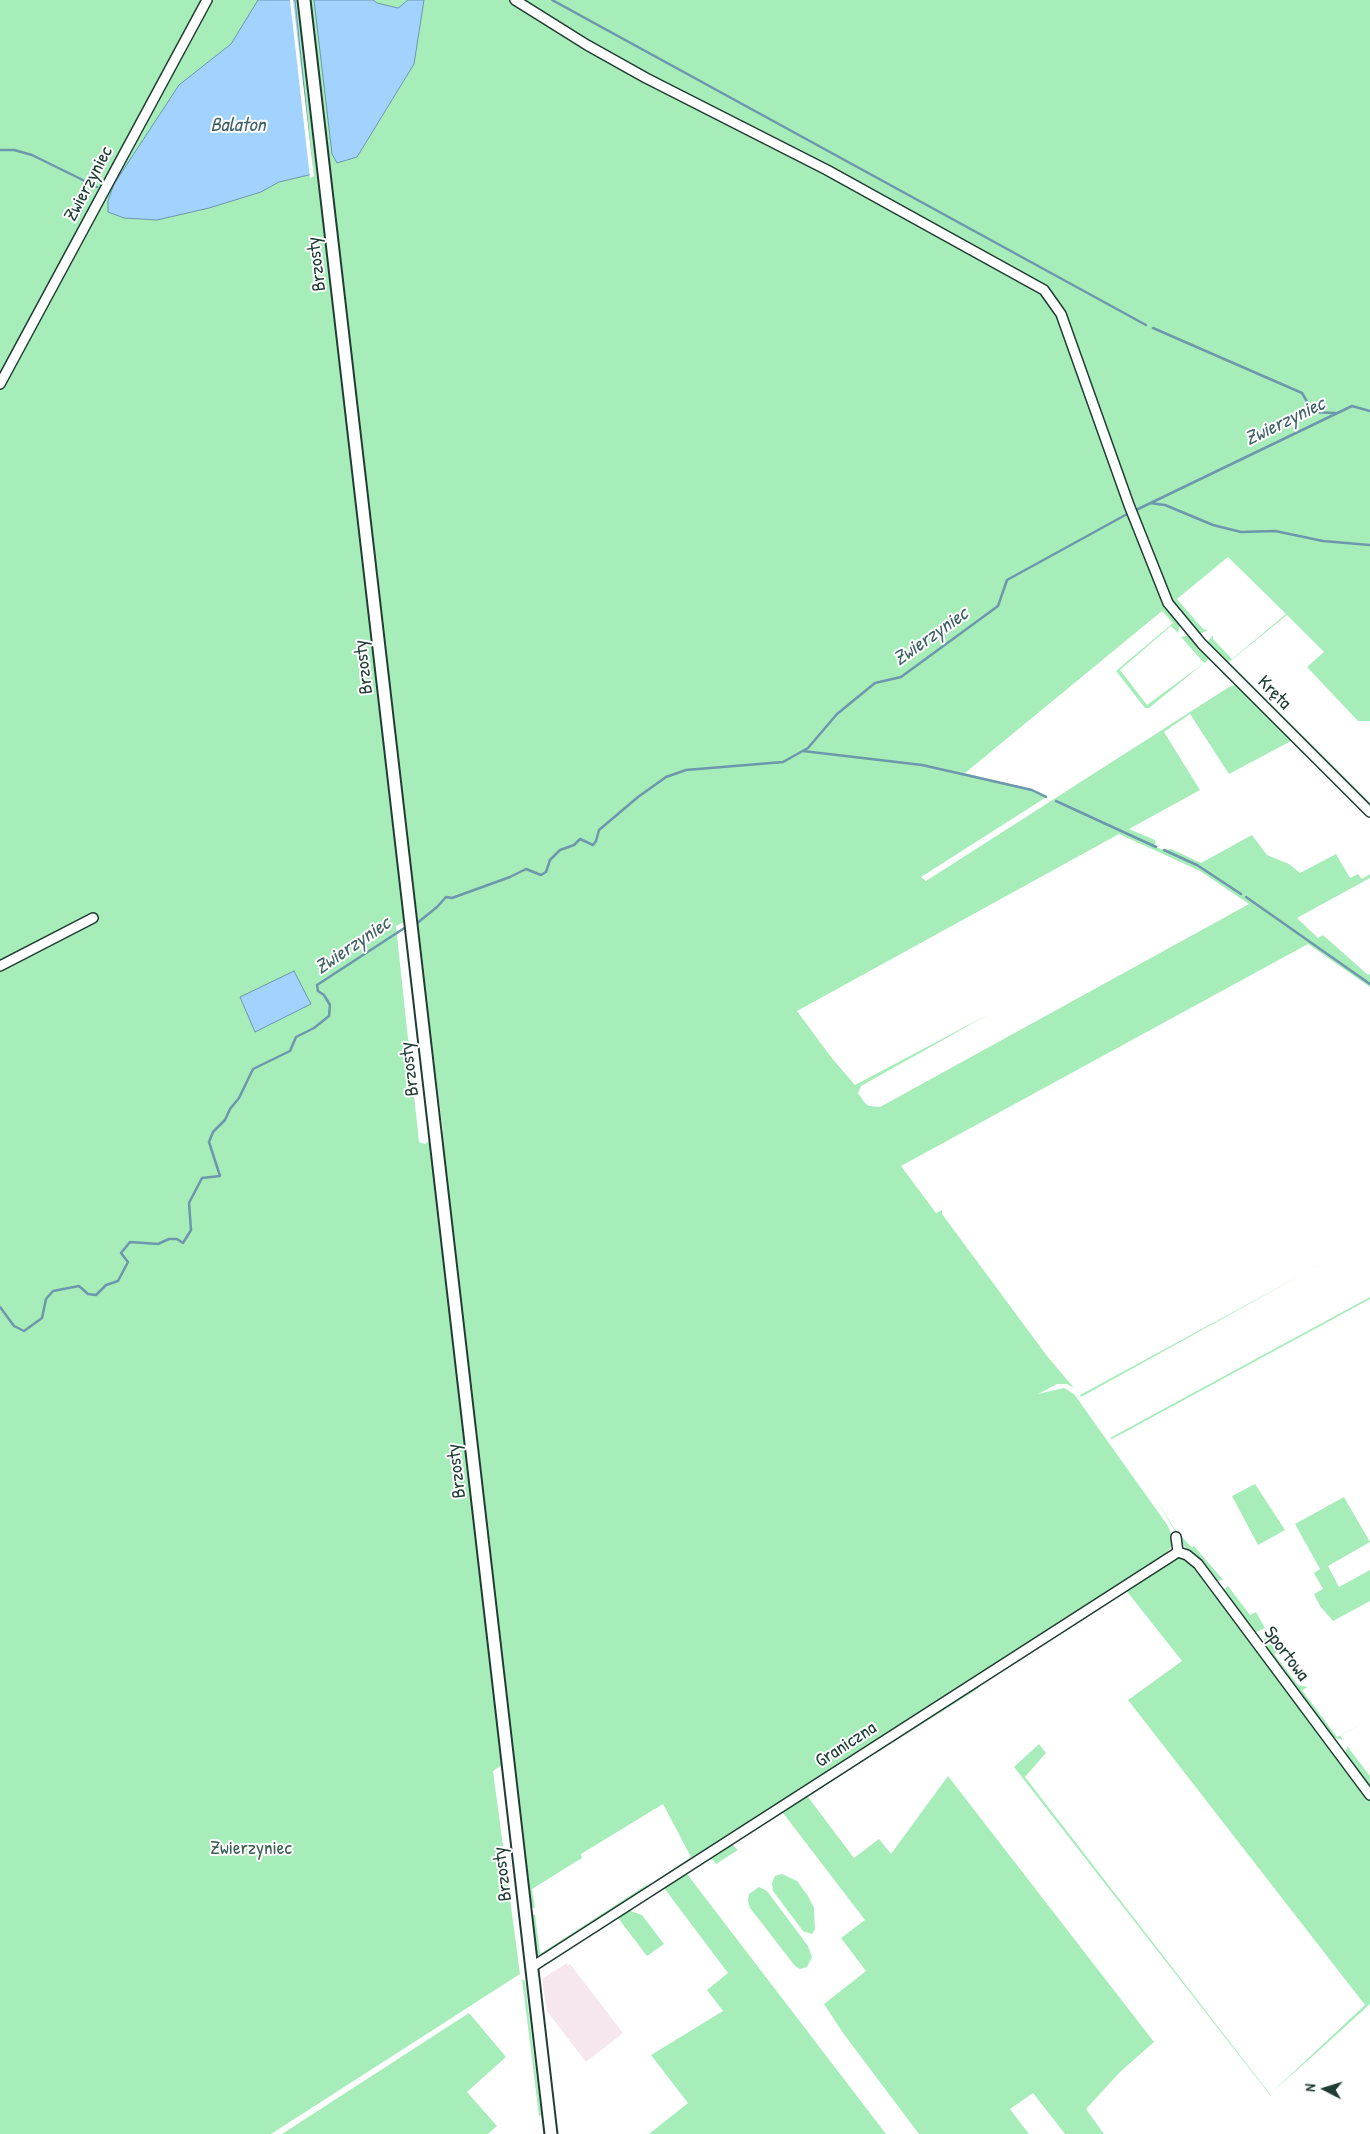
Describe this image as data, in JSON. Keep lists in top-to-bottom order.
{
  "streets": {
    "street": [
      "Zwierzyniec",
      "Brzosty",
      "Kręta",
      "Sportowa",
      "Graniczna"
    ]
  },
  "crossings": [
    ["Brzosty", "Graniczna"],
    ["Sportowa", "Graniczna"]
  ],
  "water": ["Balaton", "Zwierzyniec"],
  "parks": ["Zwierzyniec"],
  "north": "left"
}
